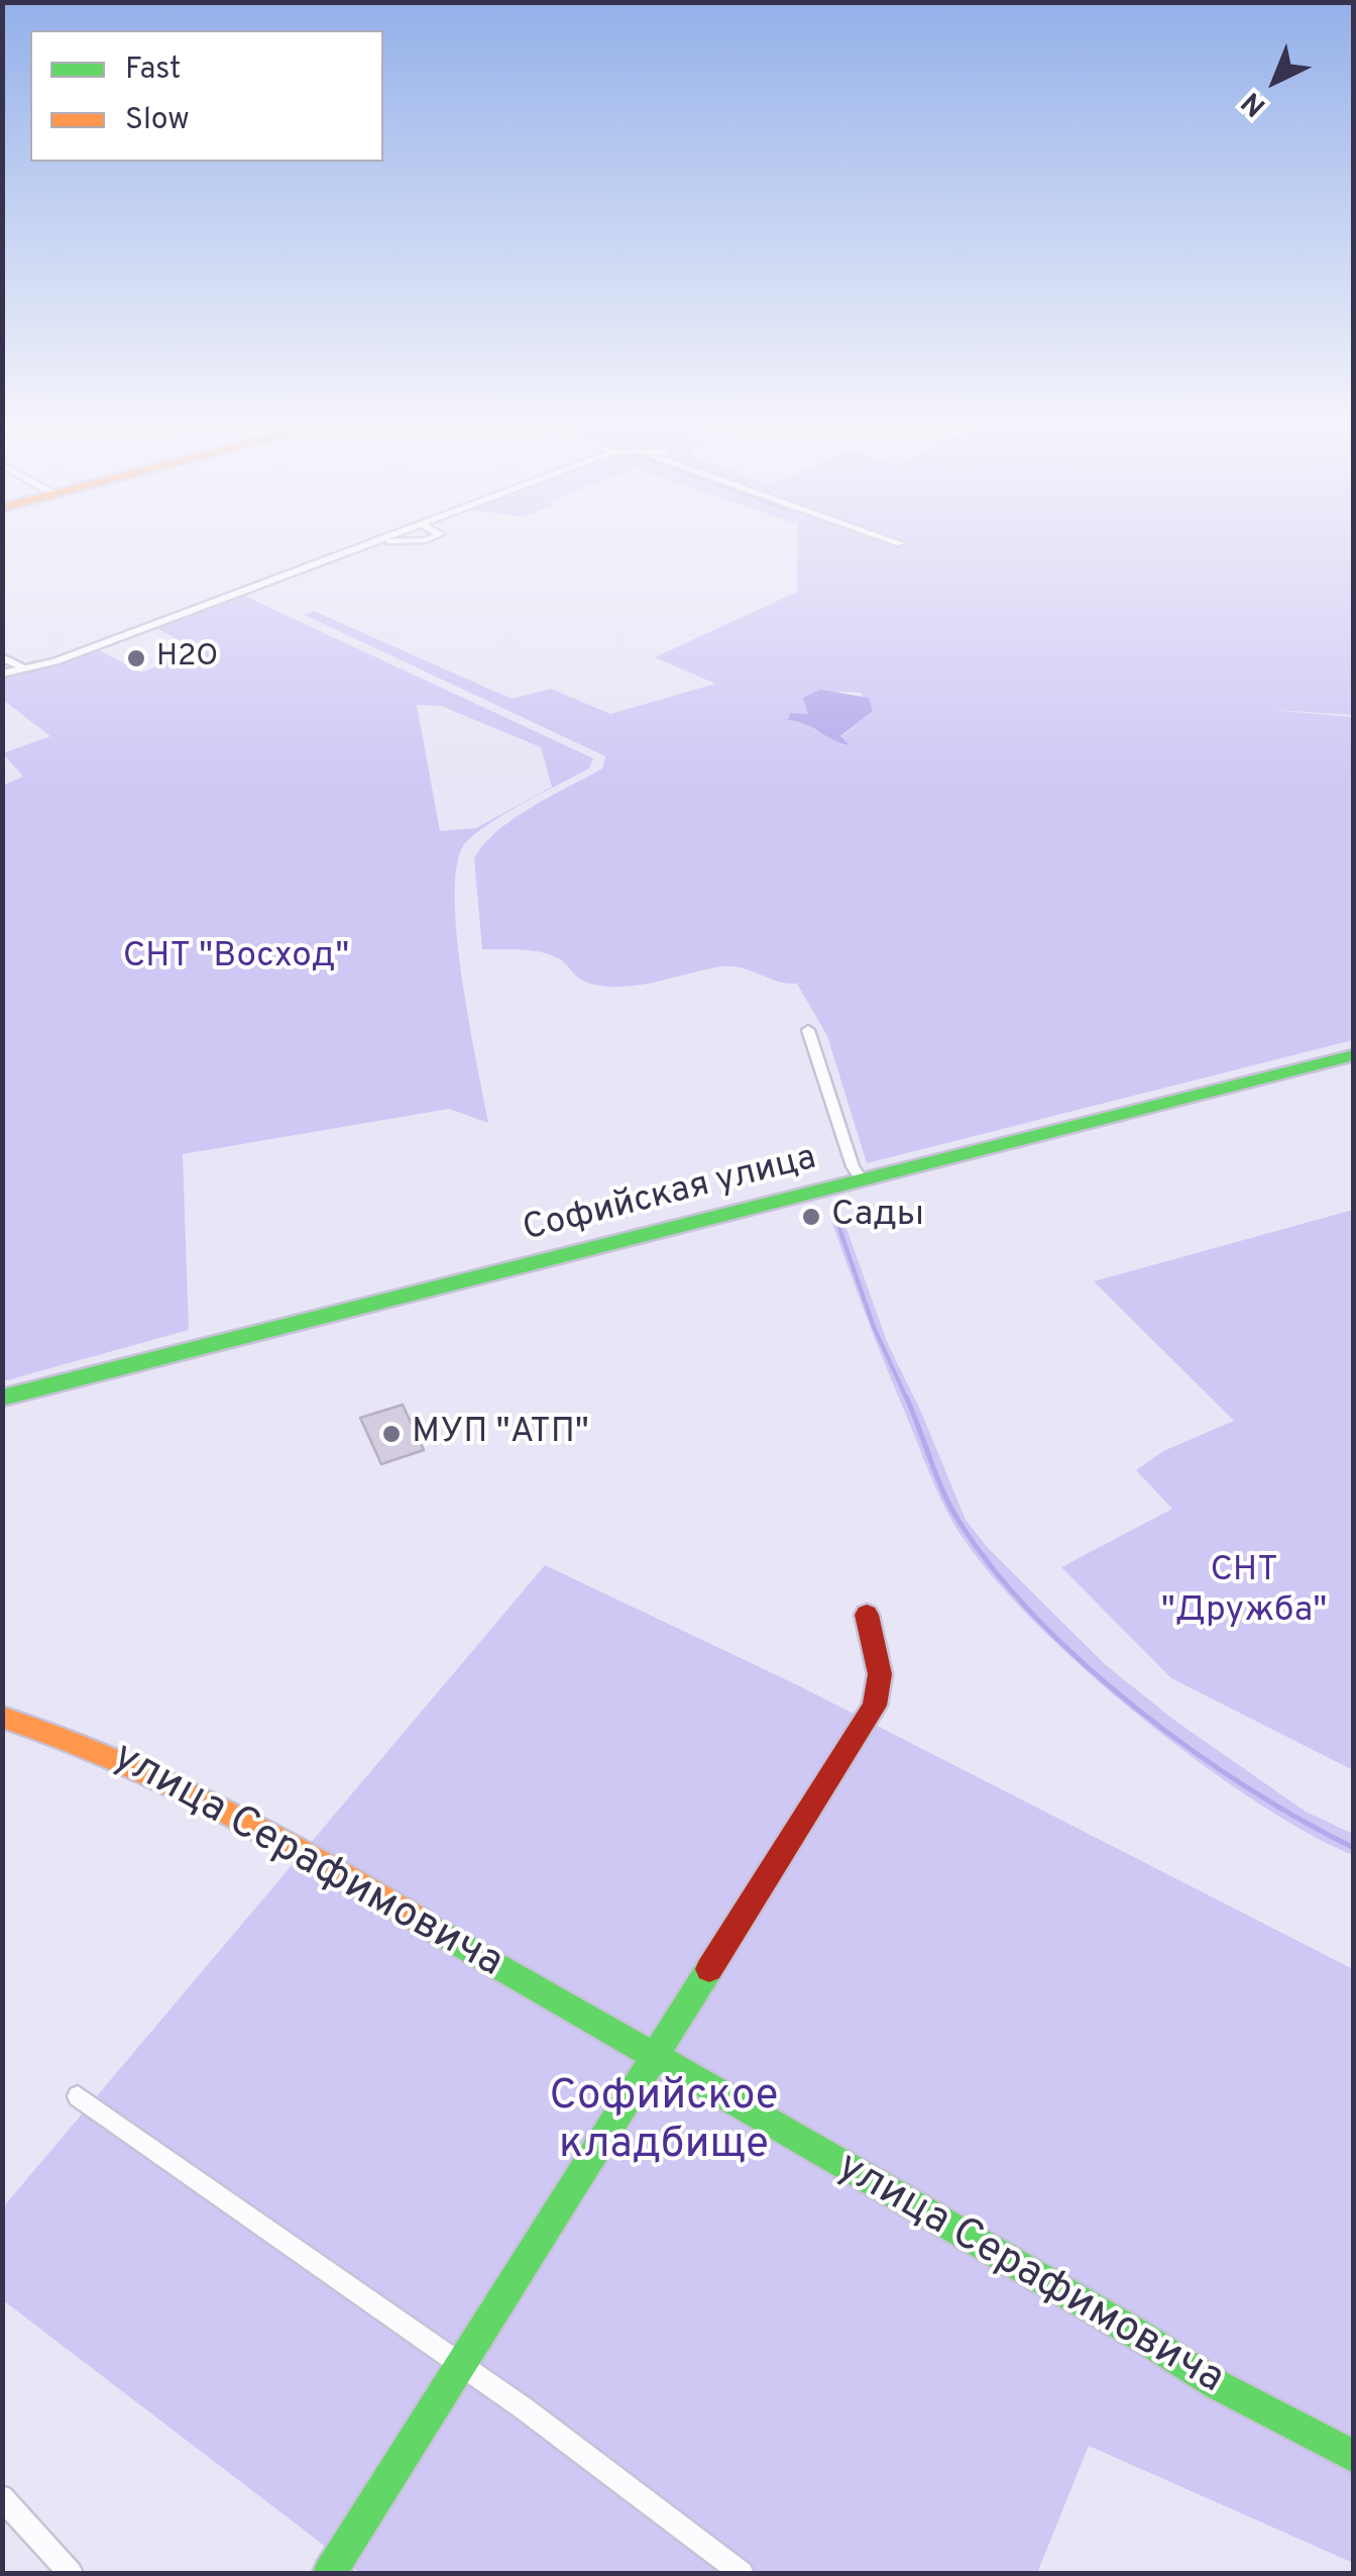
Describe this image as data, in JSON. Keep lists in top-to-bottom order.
{
  "streets": {
    "street": ["Софийская улица", "улица Серафимовича"]
  },
  "parks": ["СНТ \"Восход\"", "СНТ \"Дружба\"", "Софийское кладбище"],
  "places": ["H2O", "Сады", "МУП \"АТП\""],
  "legend": ["Fast", "Slow"],
  "north": "bottom left"
}
